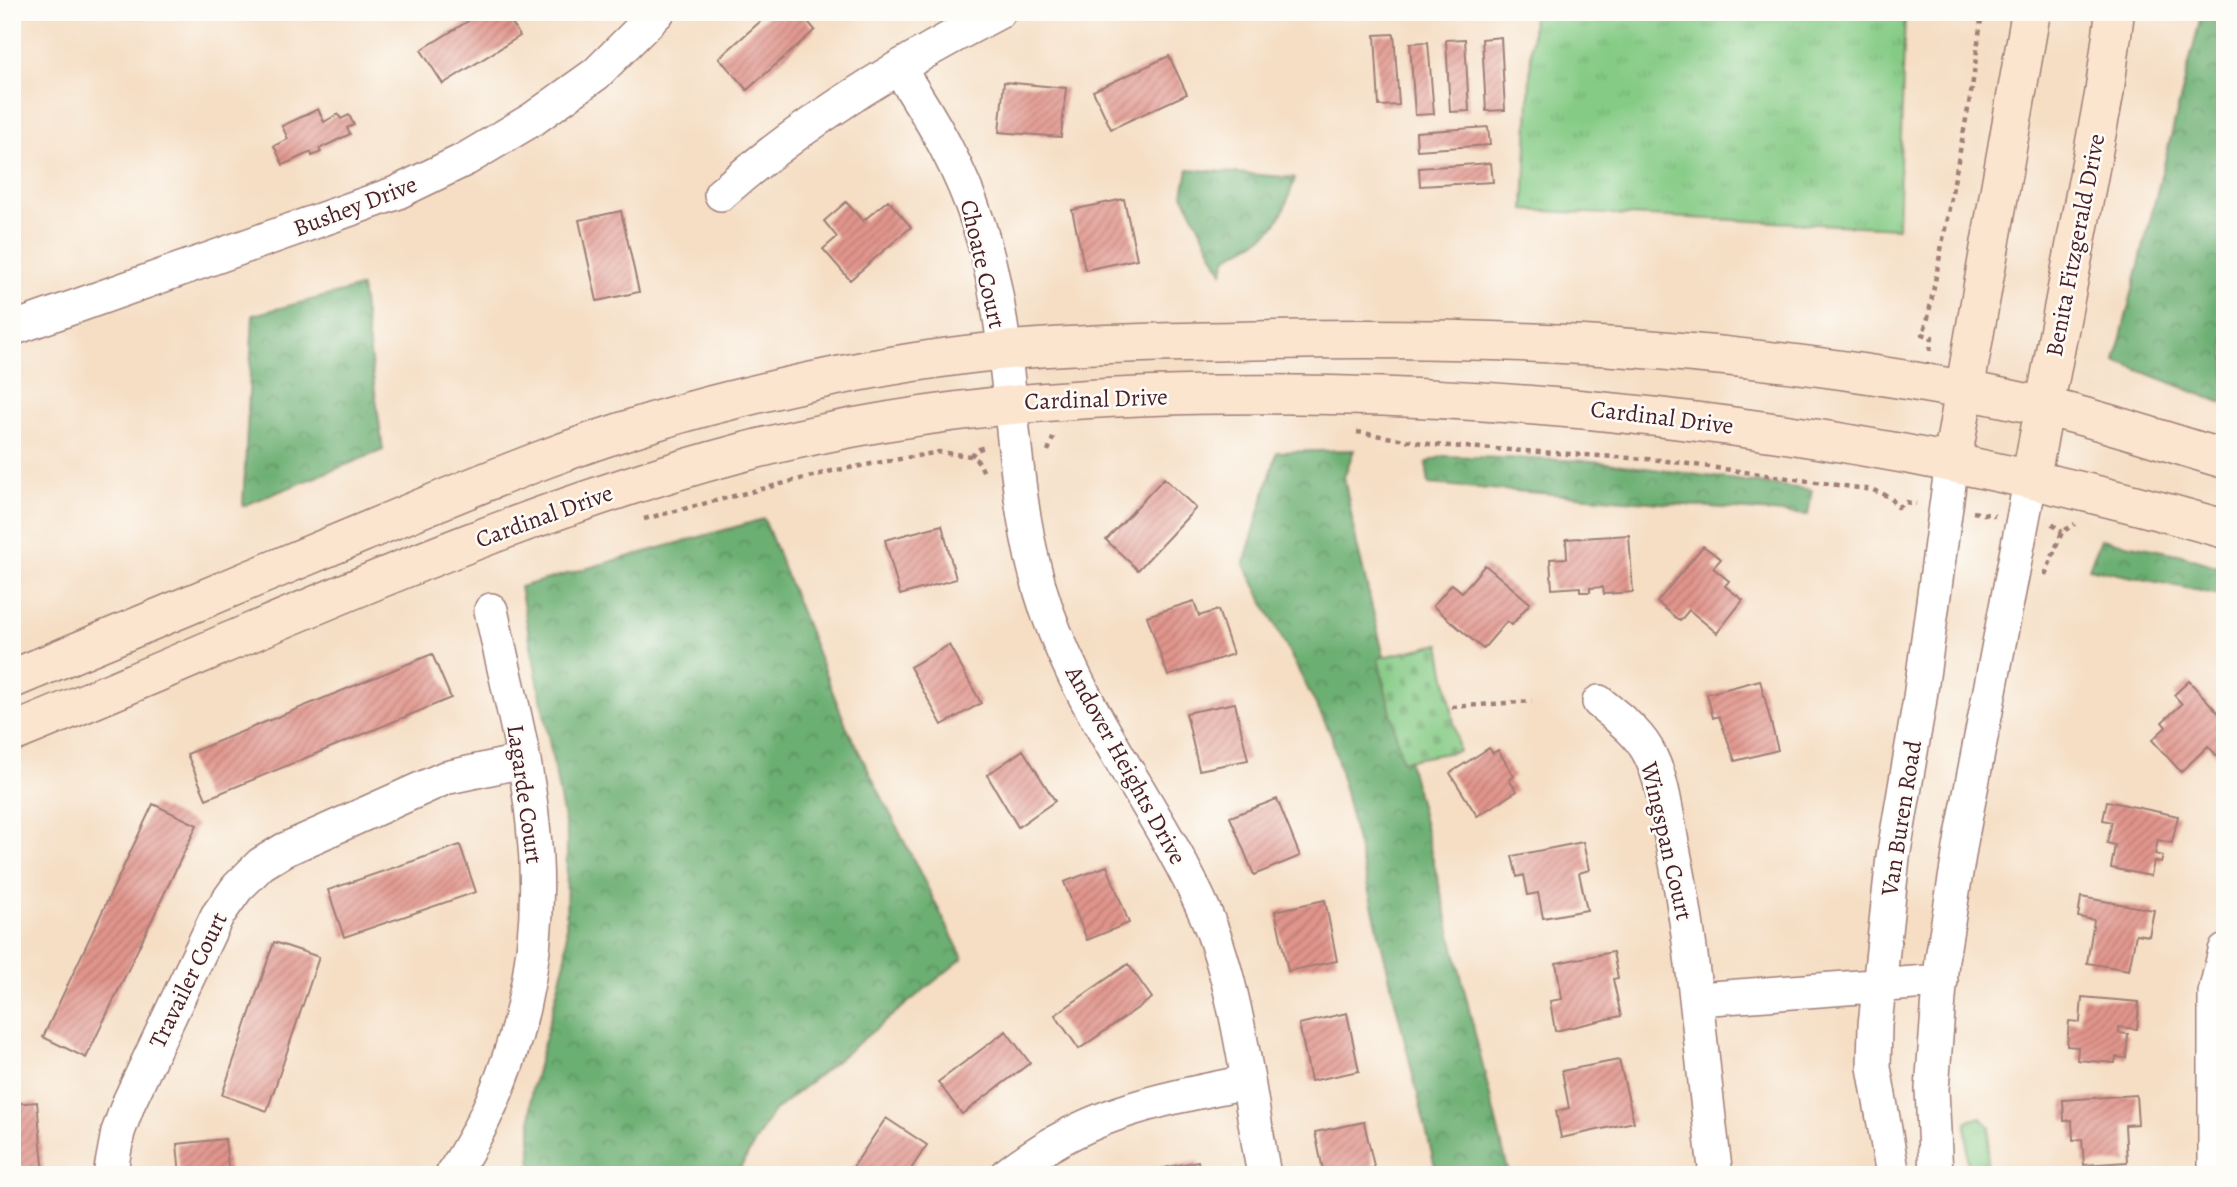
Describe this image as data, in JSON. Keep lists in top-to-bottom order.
{
  "streets": {
    "main road": ["Benita Fitzgerald Drive", "Cardinal Drive"],
    "street": [
      "Bushey Drive",
      "Choate Court",
      "Andover Heights Drive",
      "Lagarde Court",
      "Van Buren Road",
      "Wingspan Court",
      "Travailer Court"
    ]
  },
  "crossings": [
    ["Benita Fitzgerald Drive", "Cardinal Drive"],
    ["Choate Court", "Cardinal Drive"],
    ["Choate Court", "Andover Heights Drive"],
    ["Cardinal Drive", "Andover Heights Drive"],
    ["Cardinal Drive", "Van Buren Road"],
    ["Lagarde Court", "Travailer Court"]
  ]
}
